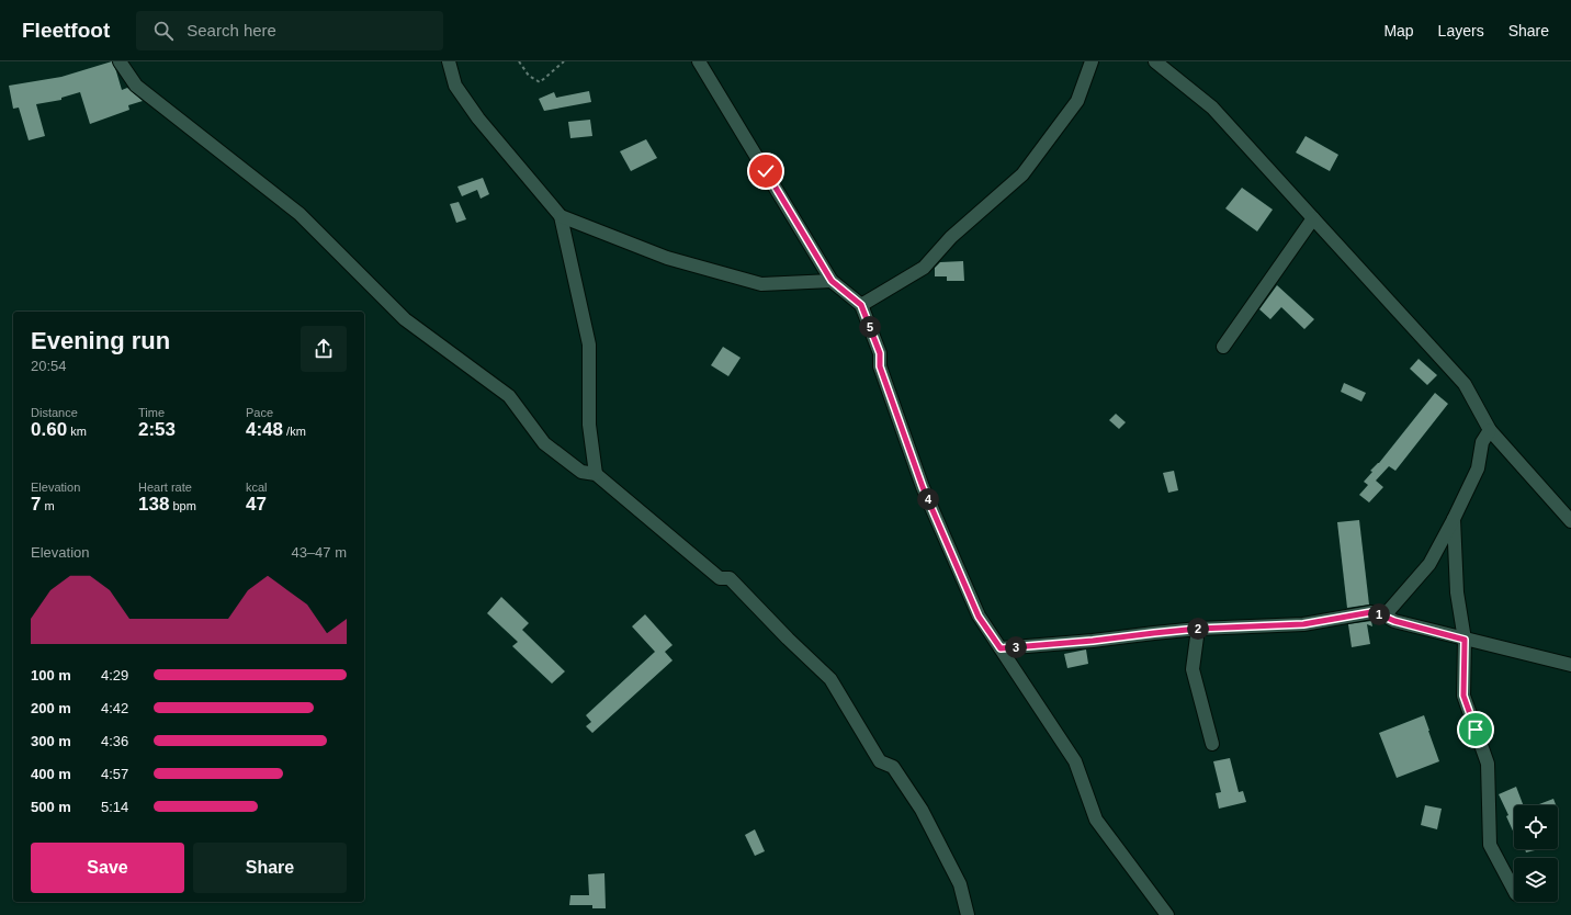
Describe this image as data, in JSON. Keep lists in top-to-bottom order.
{
  "page": {
    "header": "Fleetfoot",
    "search": "Search here",
    "nav": ["Map", "Layers", "Share"],
    "heading": ["Evening run", "20:54"],
    "pins": [
      "5",
      "4",
      "1",
      "2",
      "3"
    ],
    "stats": [
      ["Distance", "0.60 km"],
      ["Time", "2:53"],
      ["Pace", "4:48 /km"],
      ["Elevation", "7 m"],
      ["Heart rate", "138 bpm"],
      ["kcal", "47"]
    ],
    "chart": ["Elevation", "43–47 m"],
    "list": [
      {
        "name": "100 m",
        "note": "4:29"
      },
      {
        "name": "200 m",
        "note": "4:42"
      },
      {
        "name": "300 m",
        "note": "4:36"
      },
      {
        "name": "400 m",
        "note": "4:57"
      },
      {
        "name": "500 m",
        "note": "5:14"
      }
    ],
    "buttons": ["Save", "Share"]
  }
}
